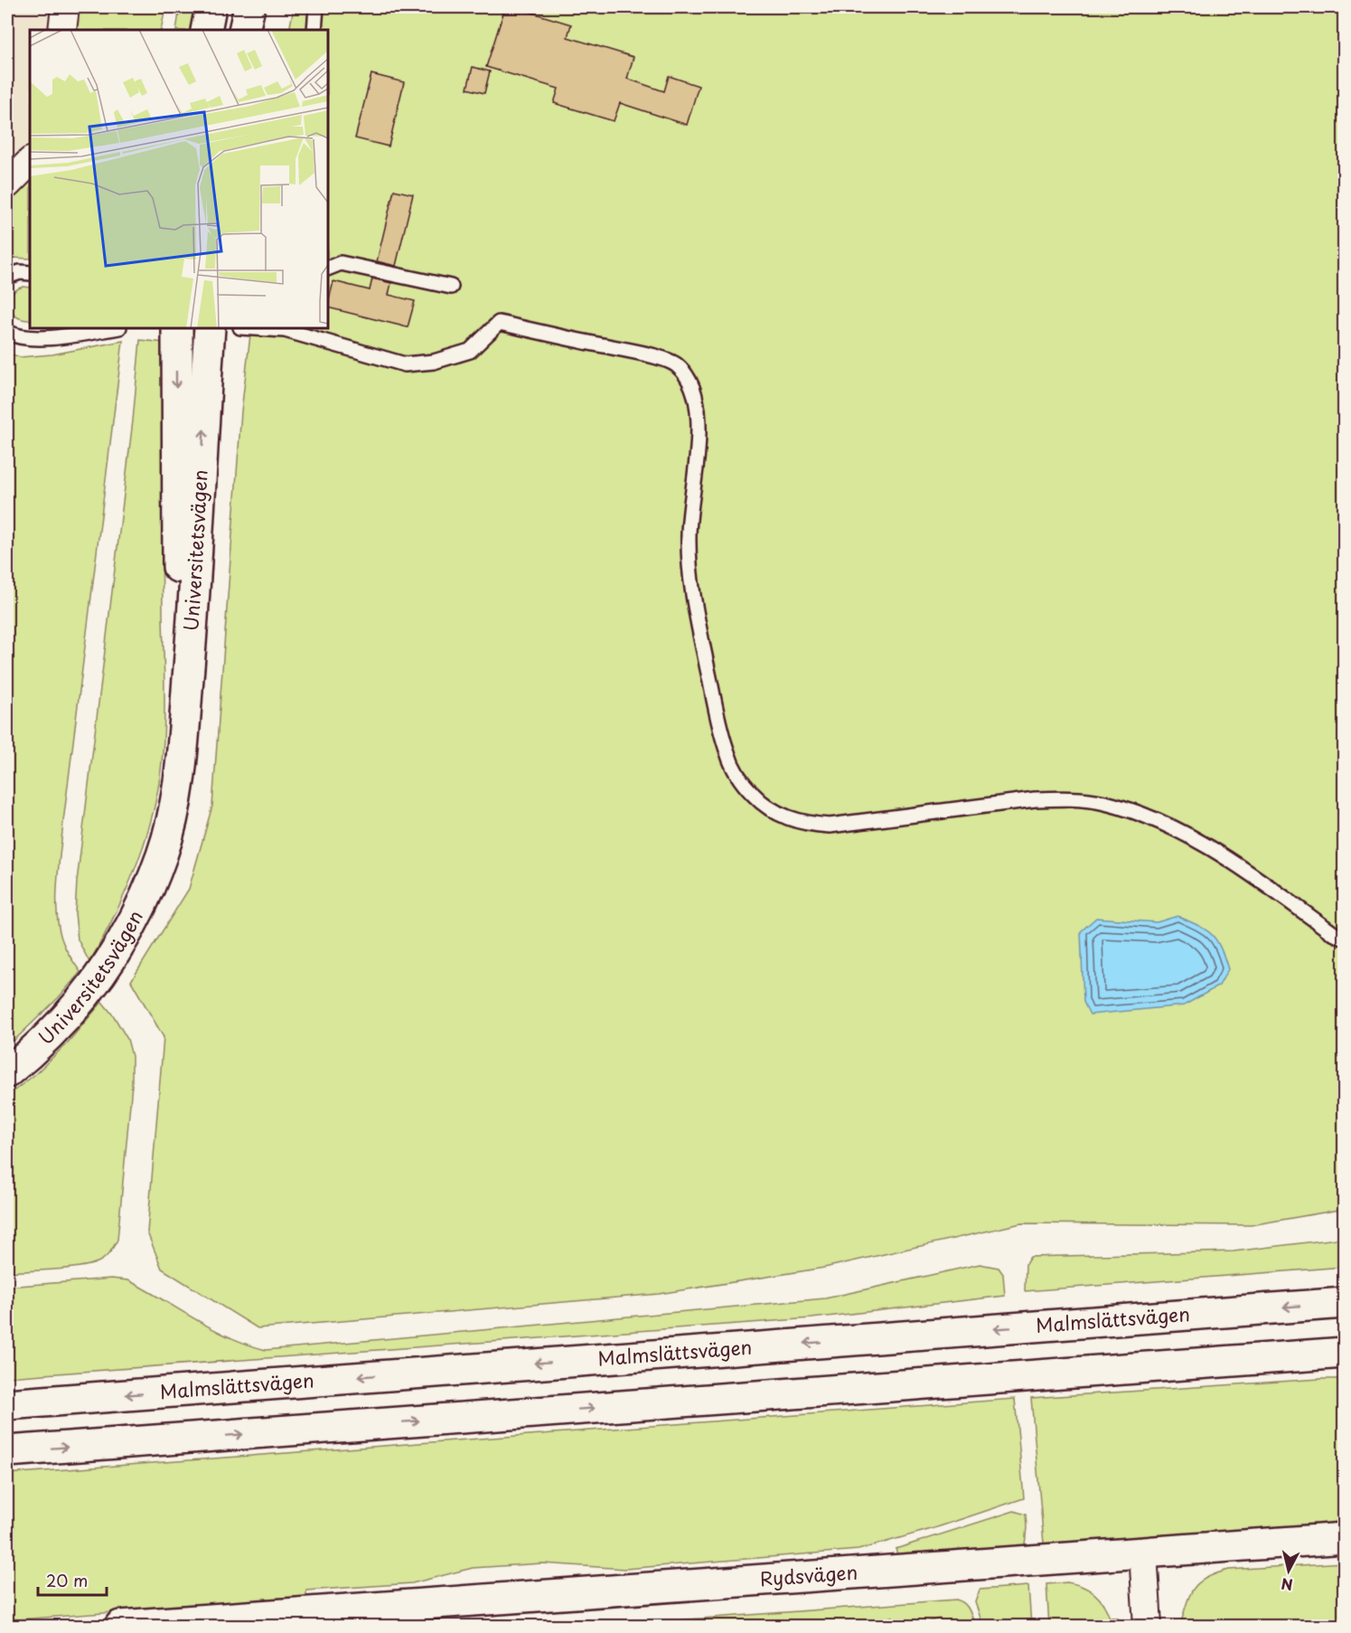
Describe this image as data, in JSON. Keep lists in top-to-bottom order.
{
  "streets": {
    "main road": ["Universitetsvägen", "Malmslättsvägen", "Rydsvägen"]
  },
  "scale_bar": "20 m",
  "north": "bottom"
}
